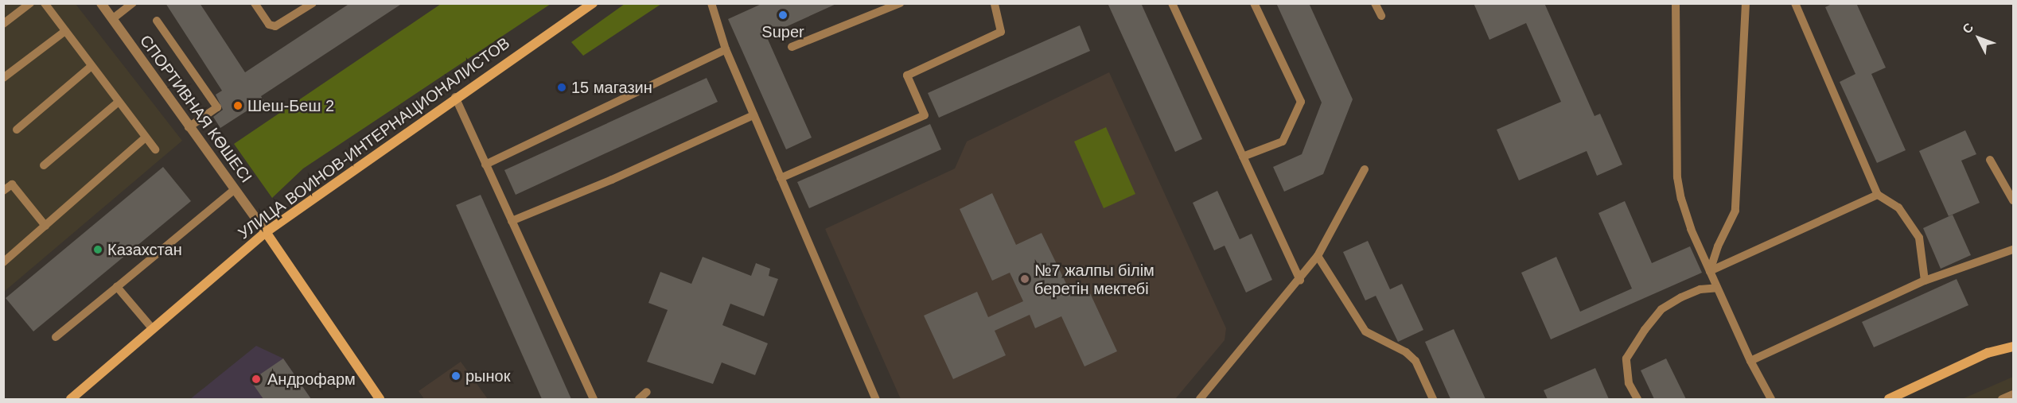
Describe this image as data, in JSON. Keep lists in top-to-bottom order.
{
  "streets": {
    "street": ["СПОРТИВНАЯ КӨШЕСІ", "УЛИЦА ВОИНОВ-ИНТЕРНАЦИОНАЛИСТОВ"]
  },
  "crossings": [
    ["СПОРТИВНАЯ КӨШЕСІ", "УЛИЦА ВОИНОВ-ИНТЕРНАЦИОНАЛИСТОВ"]
  ],
  "places": [
    "Super",
    "15 магазин",
    "Шеш-Беш 2",
    "Казахстан",
    "№7 жалпы білім беретін мектебі",
    "рынок",
    "Андрофарм"
  ],
  "north": "top left"
}
